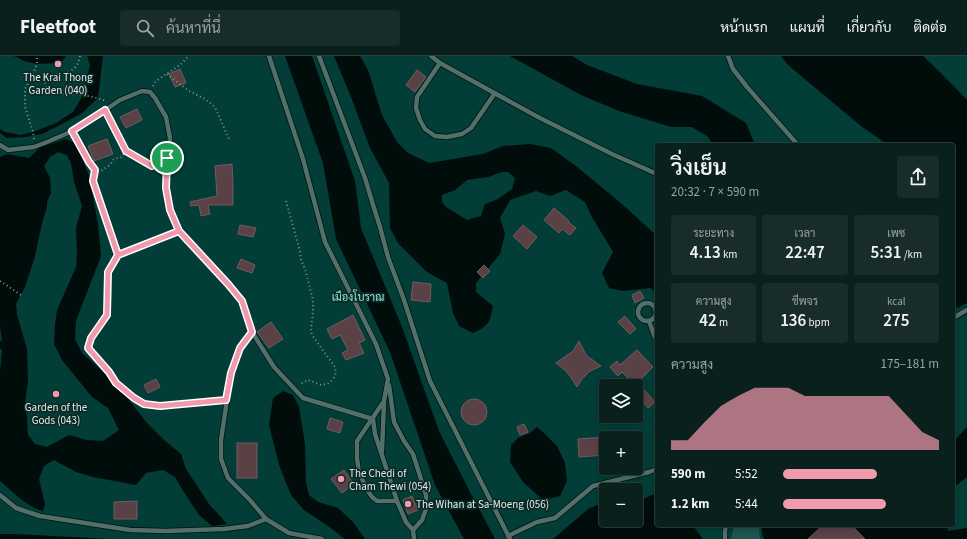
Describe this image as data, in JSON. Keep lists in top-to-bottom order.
{
  "parks": ["เมืองโบราณ"],
  "places": [
    "The Krai Thong Garden (040)",
    "Garden of the Gods (043)",
    "The Chedi of Cham Thewi (054)",
    "The Wihan at Sa-Moeng (056)"
  ],
  "page": {
    "header": "Fleetfoot",
    "search": "ค้นหาที่นี่",
    "nav": [
      "หน้าแรก",
      "แผนที่",
      "เกี่ยวกับ",
      "ติดต่อ"
    ],
    "heading": ["วิ่งเย็น", "20:32 · 7 × 590 m"],
    "stats": [
      ["ระยะทาง", "4.13 km"],
      ["เวลา", "22:47"],
      ["เพซ", "5:31 /km"],
      ["ความสูง", "42 m"],
      ["ชีพจร", "136 bpm"],
      ["kcal", "275"]
    ],
    "chart": ["ความสูง", "175–181 m"],
    "map_buttons": ["+", "−"],
    "list": [
      {
        "name": "590 m",
        "note": "5:52"
      },
      {
        "name": "1.2 km",
        "note": "5:44"
      }
    ]
  }
}
